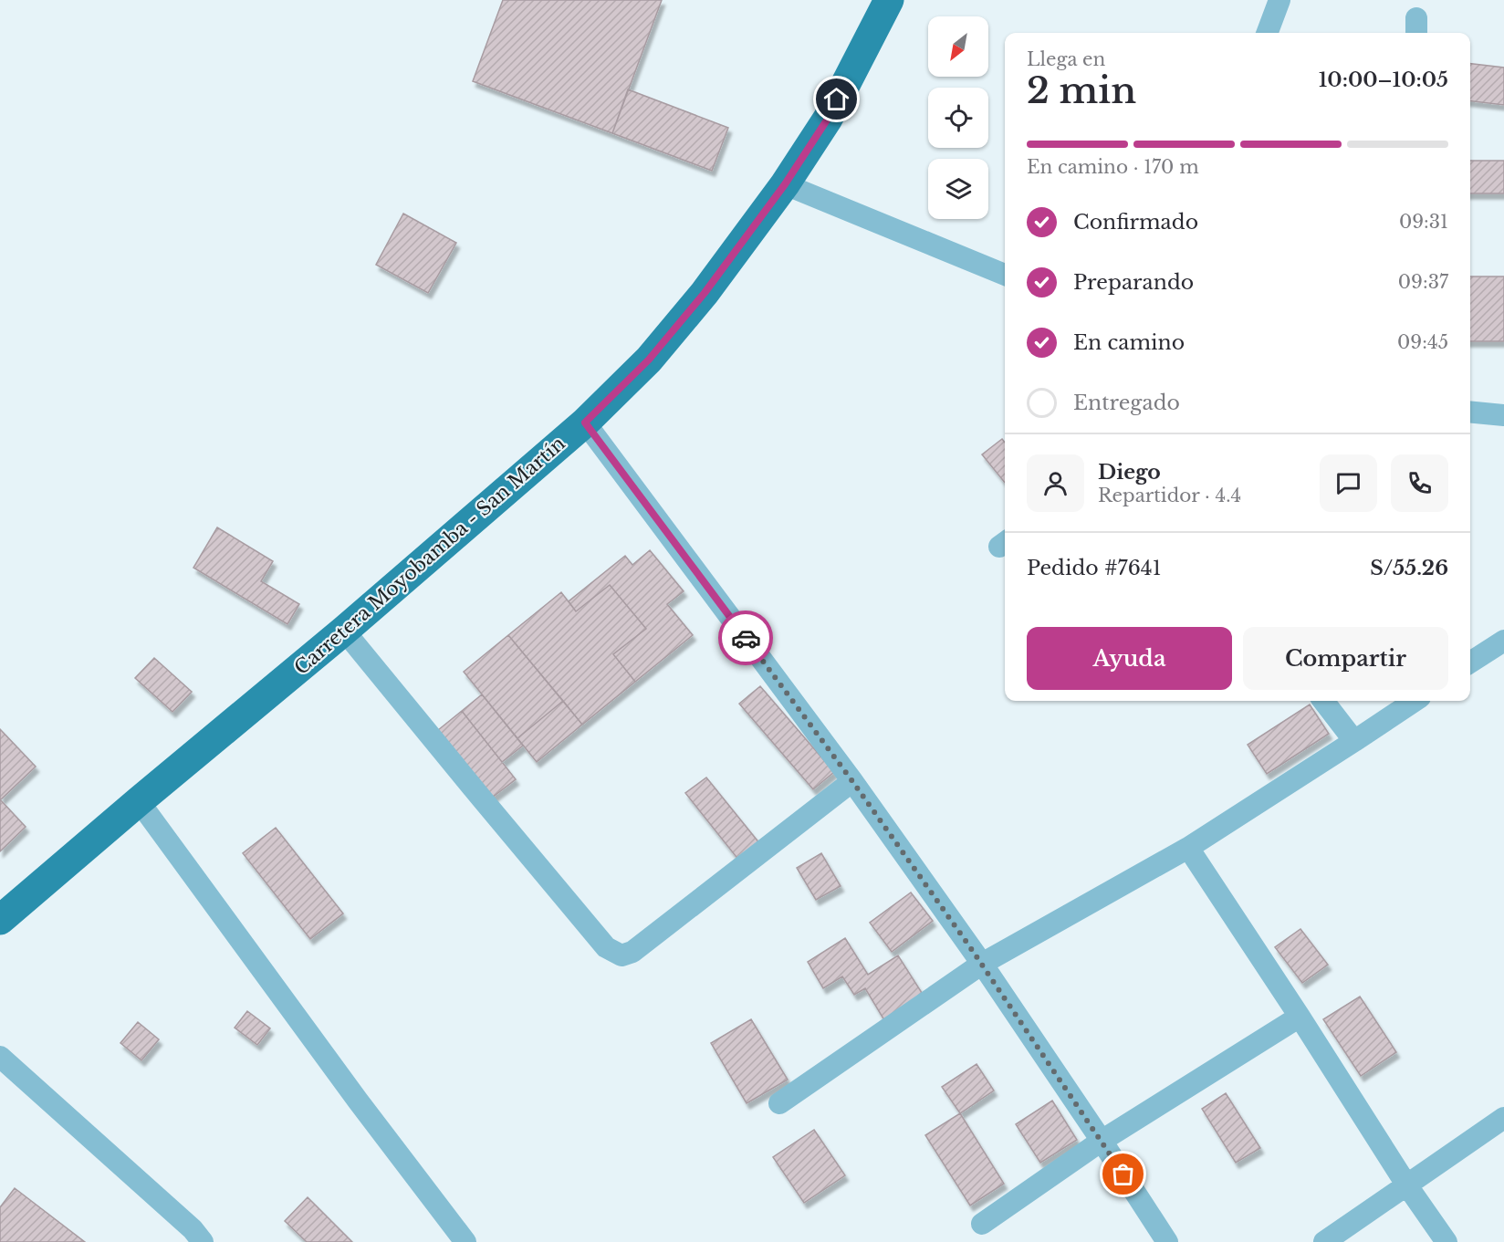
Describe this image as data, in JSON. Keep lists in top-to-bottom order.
{
  "streets": {
    "main road": ["Carretera Moyobamba - San Martín"]
  },
  "north": "bottom left",
  "page": {
    "heading": ["2 min", "Llega en", "10:00–10:05"],
    "panel": [
      "Diego",
      "Repartidor · 4.4",
      "Pedido #7641",
      "S/55.26"
    ],
    "bar": "En camino · 170 m",
    "list": [
      ["Confirmado", "09:31"],
      ["Preparando", "09:37"],
      ["En camino", "09:45"],
      "Entregado"
    ],
    "buttons": ["Ayuda", "Compartir"]
  }
}
